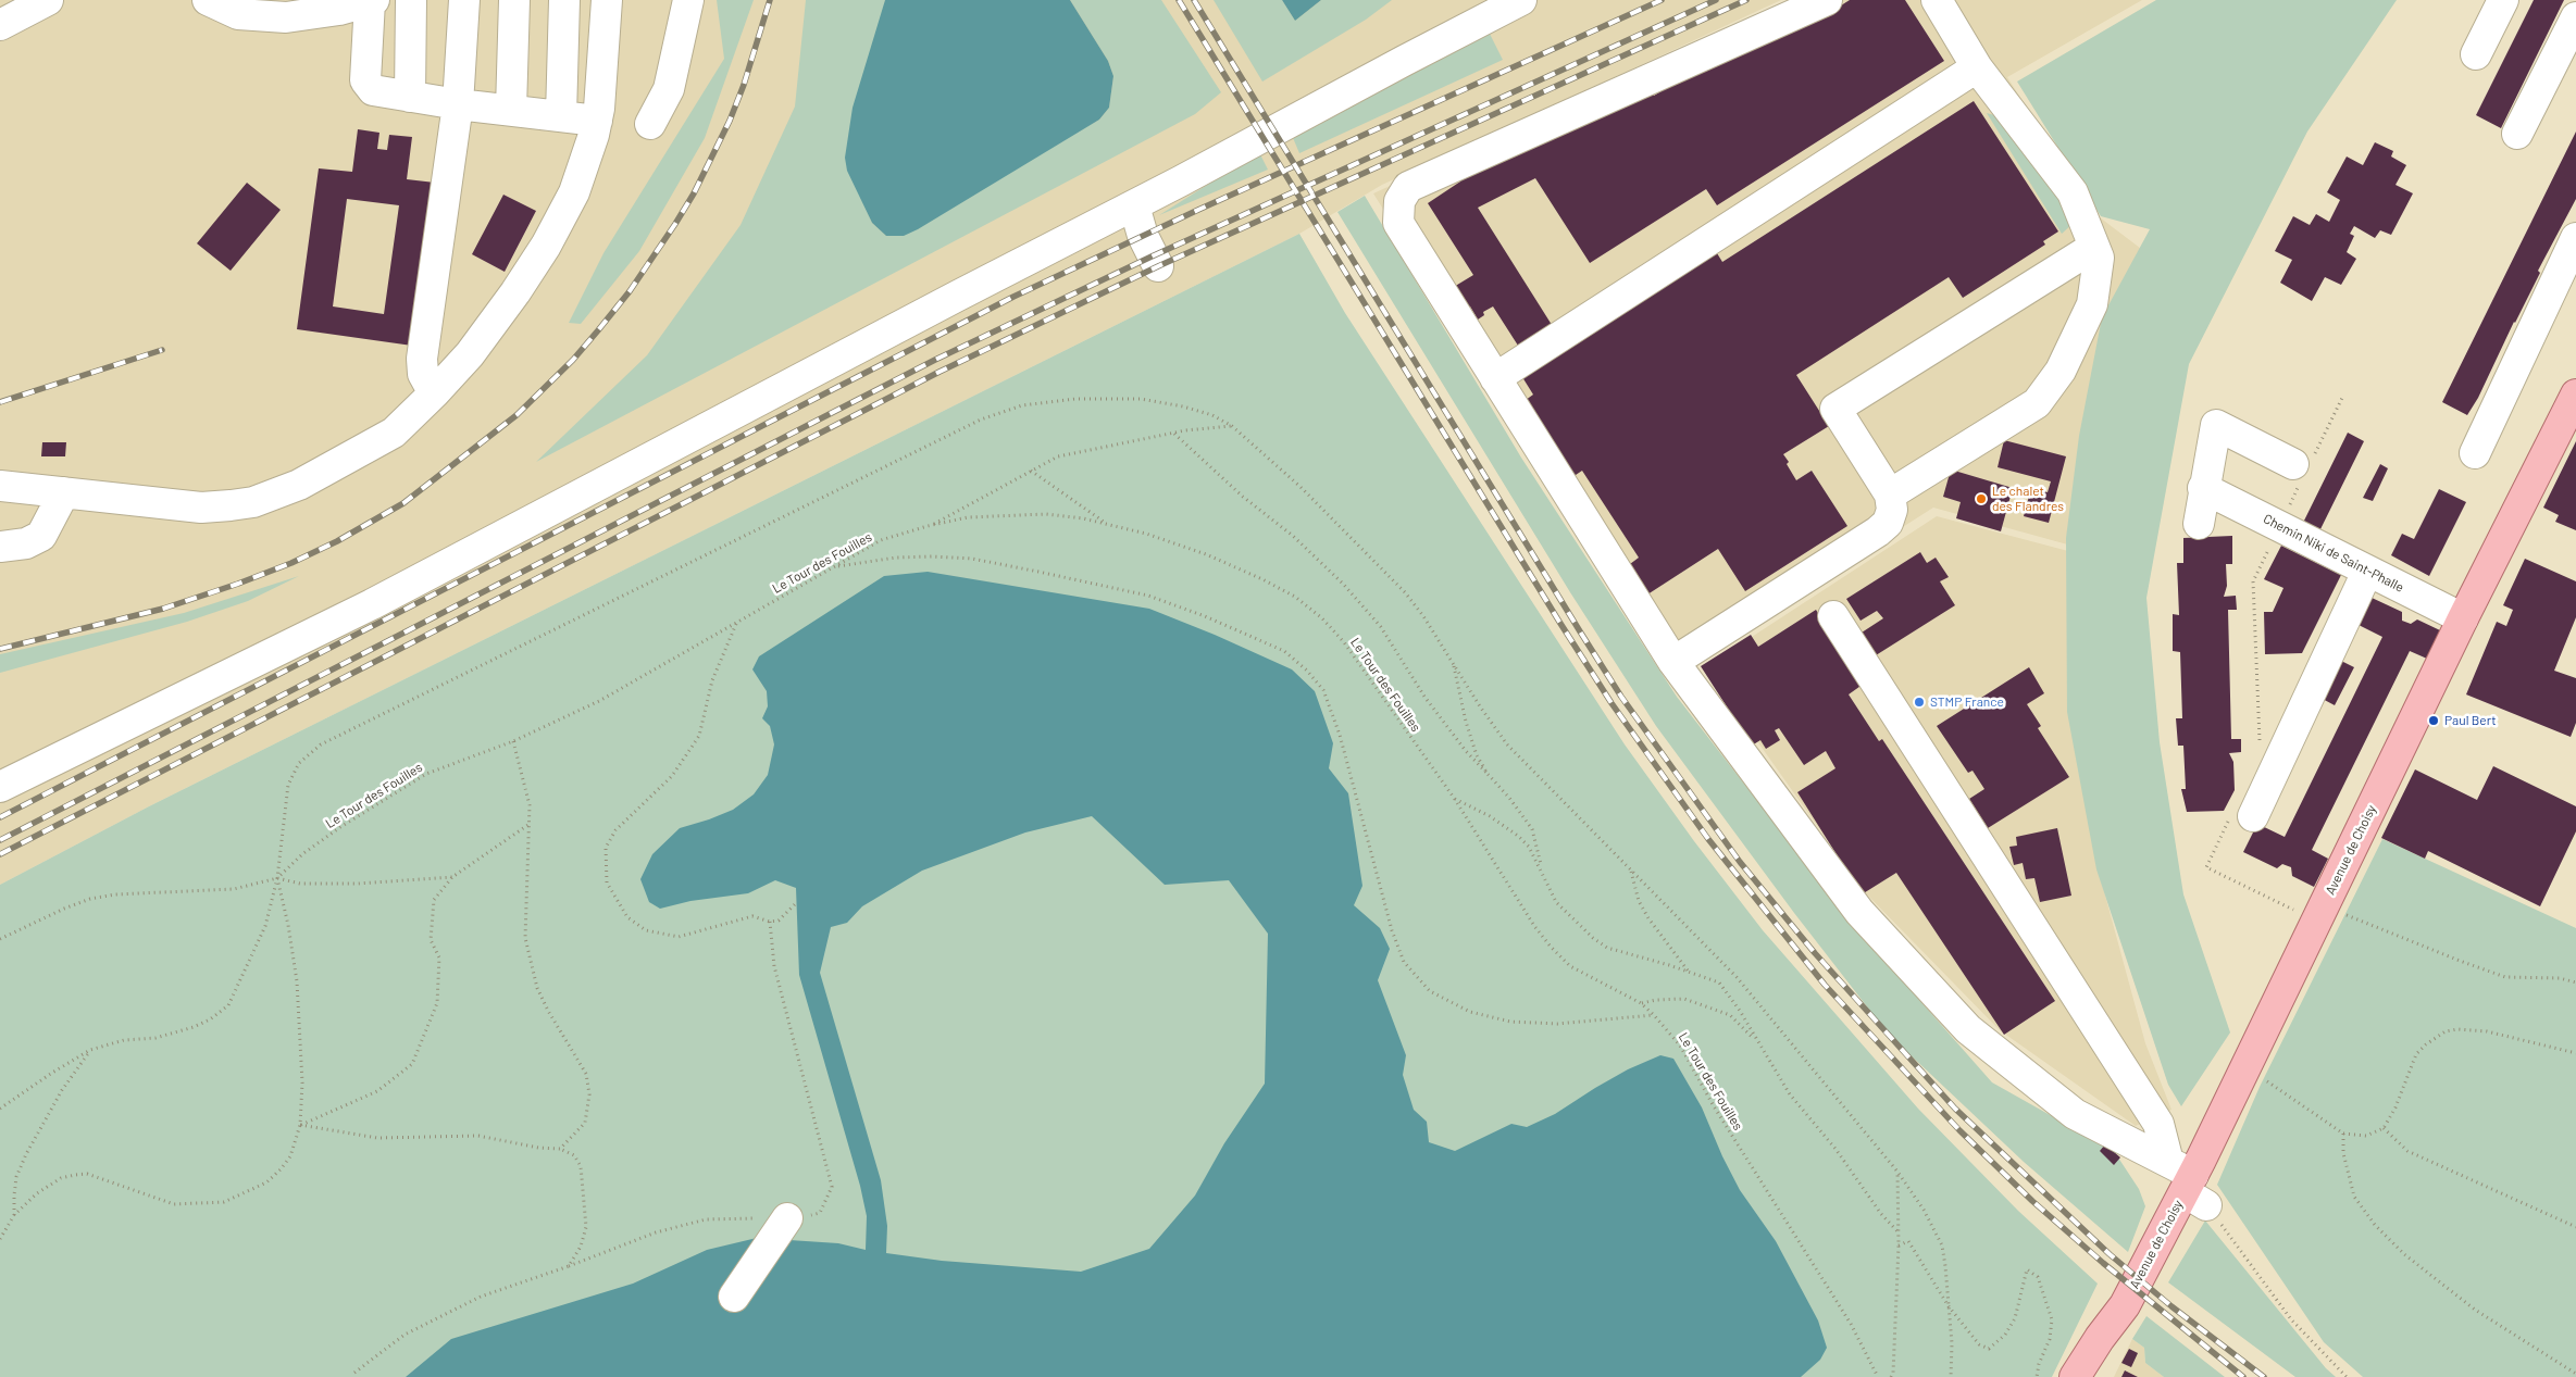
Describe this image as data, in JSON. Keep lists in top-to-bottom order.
{
  "streets": {
    "main road": ["Avenue de Choisy"],
    "street": ["Chemin Niki de Saint-Phalle"],
    "path": ["Le Tour des Fouilles"]
  },
  "crossings": [
    ["Chemin Niki de Saint-Phalle", "Avenue de Choisy"]
  ],
  "places": ["Le chalet des Flandres", "STMP France", "Paul Bert"]
}
